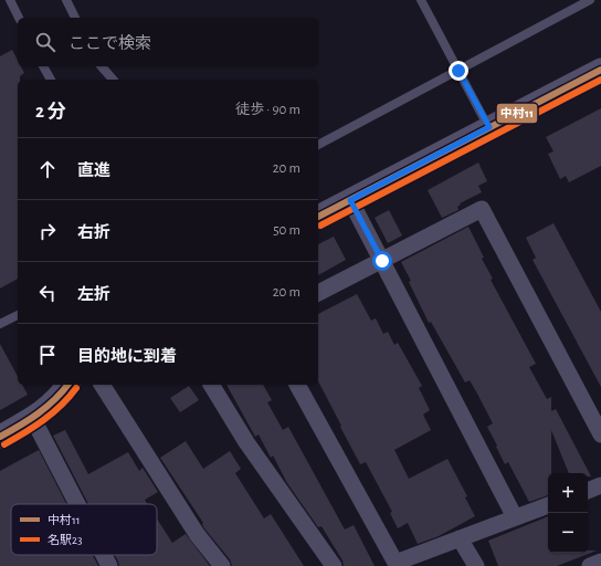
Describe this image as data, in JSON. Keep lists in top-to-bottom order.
{
  "lines": ["transit line 中村11", "transit line 名駅23"],
  "legend": ["中村11", "名駅23"],
  "page": {
    "search": "ここで検索",
    "heading": ["2 分", "徒歩 · 90 m"],
    "list": [
      ["直進", "20 m"],
      ["右折", "50 m"],
      ["左折", "20 m"],
      "目的地に到着"
    ],
    "map_buttons": ["+", "−"]
  }
}
